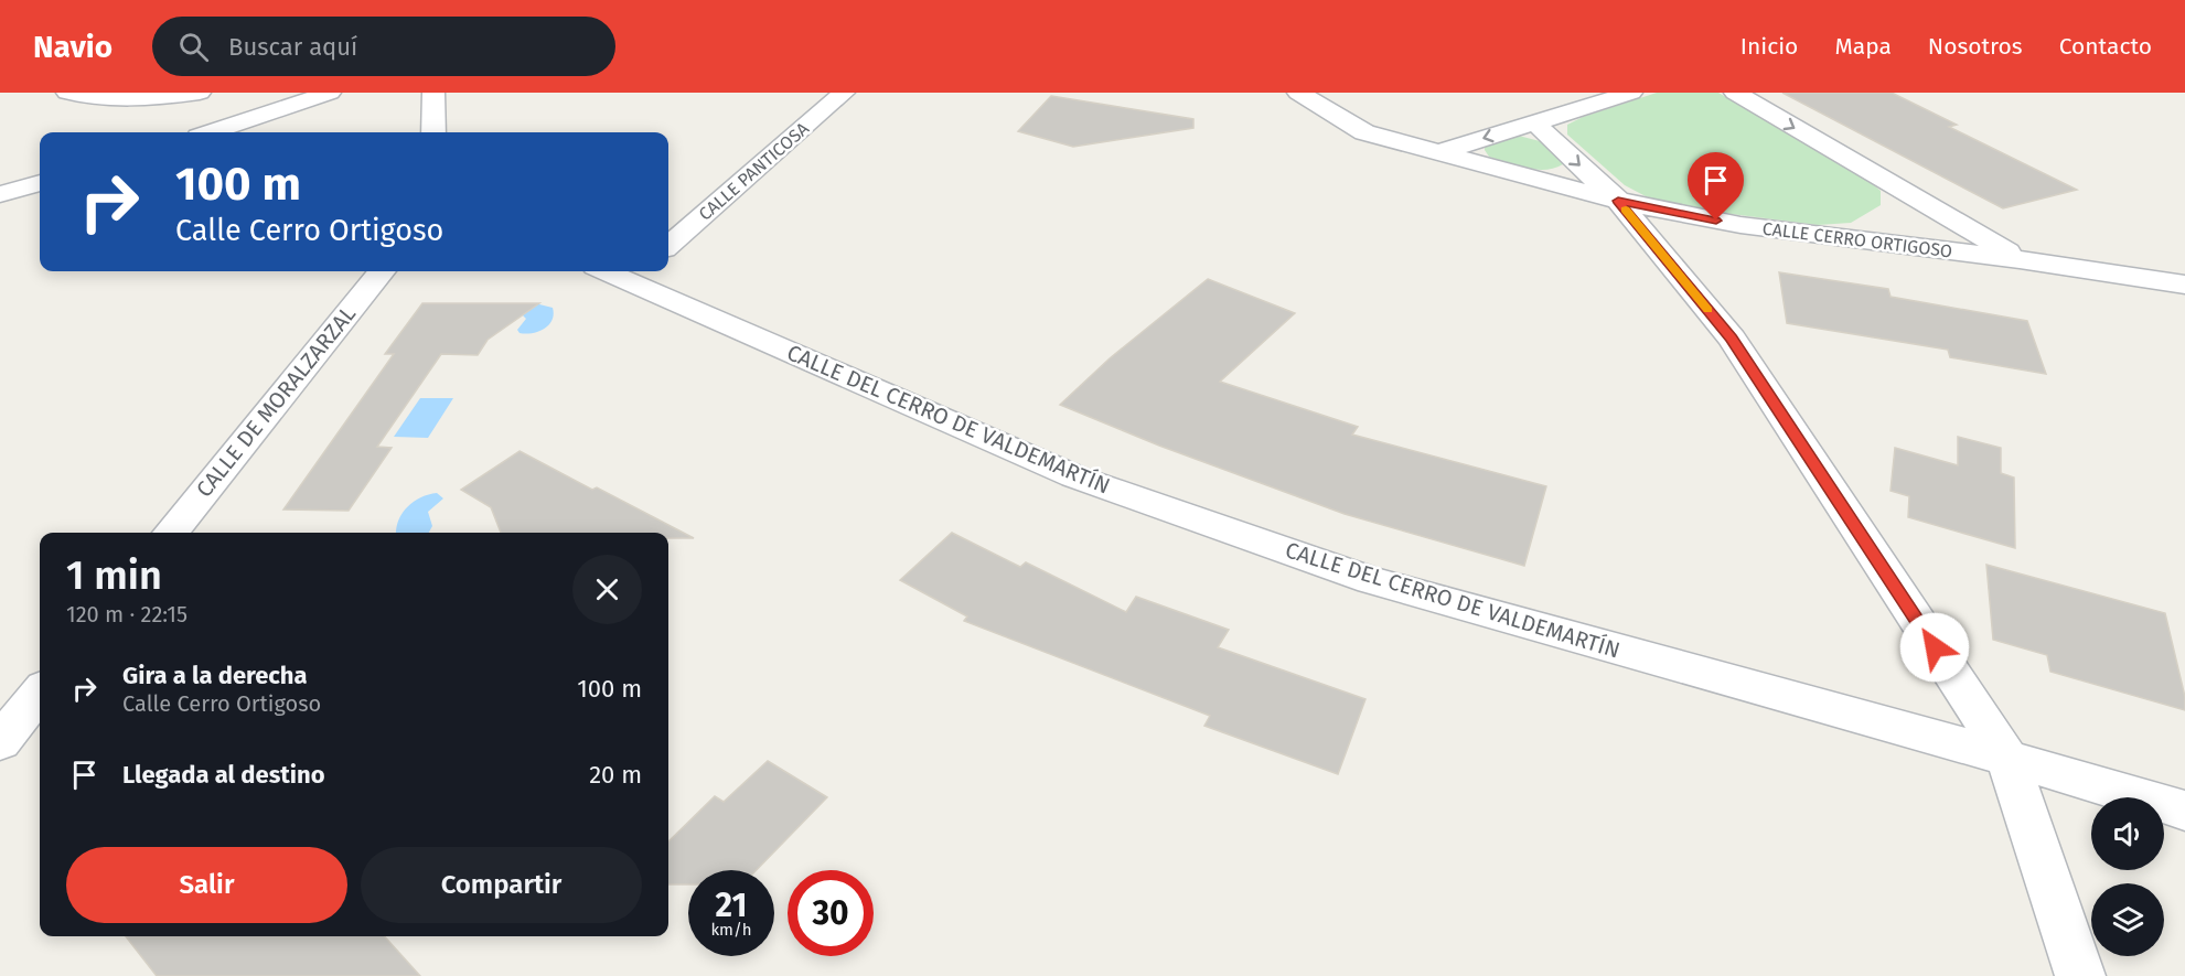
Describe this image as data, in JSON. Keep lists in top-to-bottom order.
{
  "streets": {
    "street": [
      "CALLE PANTICOSA",
      "CALLE CERRO ORTIGOSO",
      "CALLE DE MORALZARZAL",
      "CALLE DEL CERRO DE VALDEMARTÍN"
    ]
  },
  "page": {
    "header": "Navio",
    "search": "Buscar aquí",
    "nav": [
      "Inicio",
      "Mapa",
      "Nosotros",
      "Contacto"
    ],
    "turn": ["100 m", "Calle Cerro Ortigoso"],
    "heading": ["1 min", "120 m · 22:15"],
    "list": [
      {
        "name": "Gira a la derecha",
        "note": "Calle Cerro Ortigoso",
        "value": "100 m"
      },
      {
        "name": "Llegada al destino",
        "value": "20 m"
      }
    ],
    "buttons": ["Salir", "Compartir"],
    "speed": "21 km/h",
    "limit": "30"
  }
}
